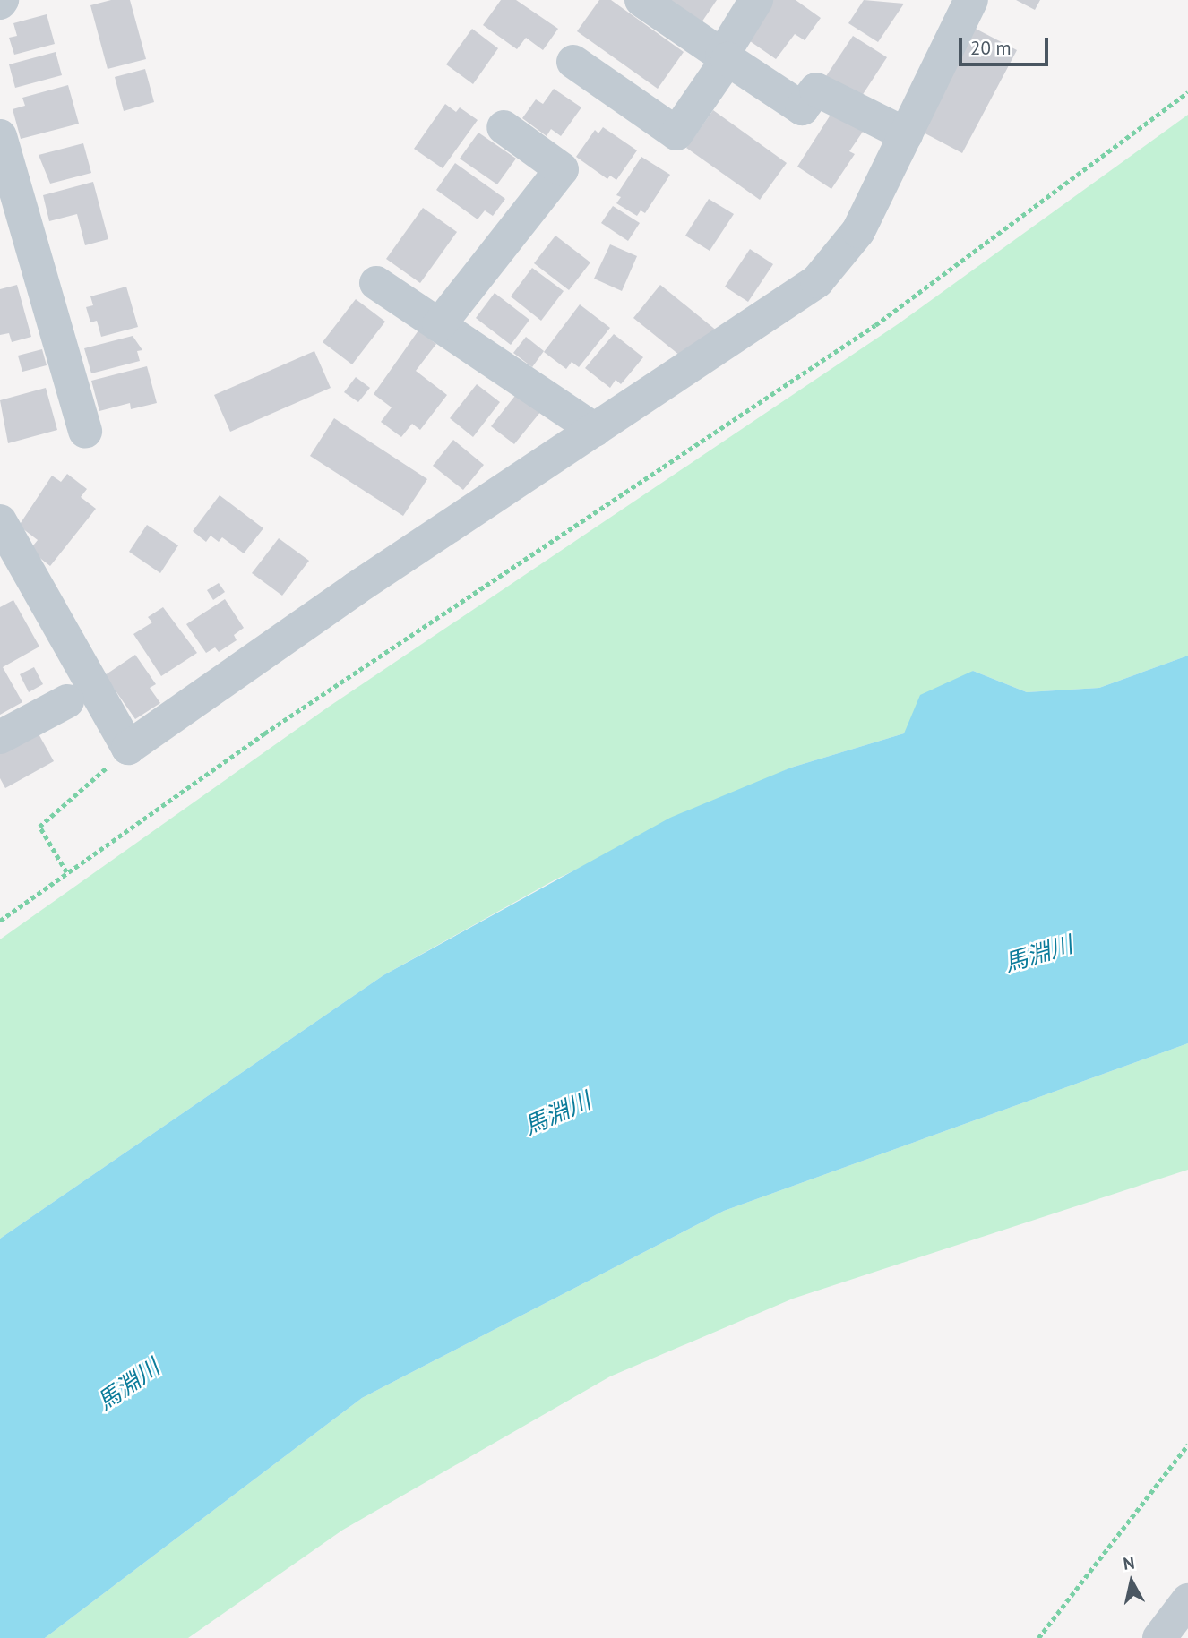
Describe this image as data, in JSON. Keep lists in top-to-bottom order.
{
  "water": ["馬淵川"],
  "scale_bar": "20 m",
  "north": "top"
}
